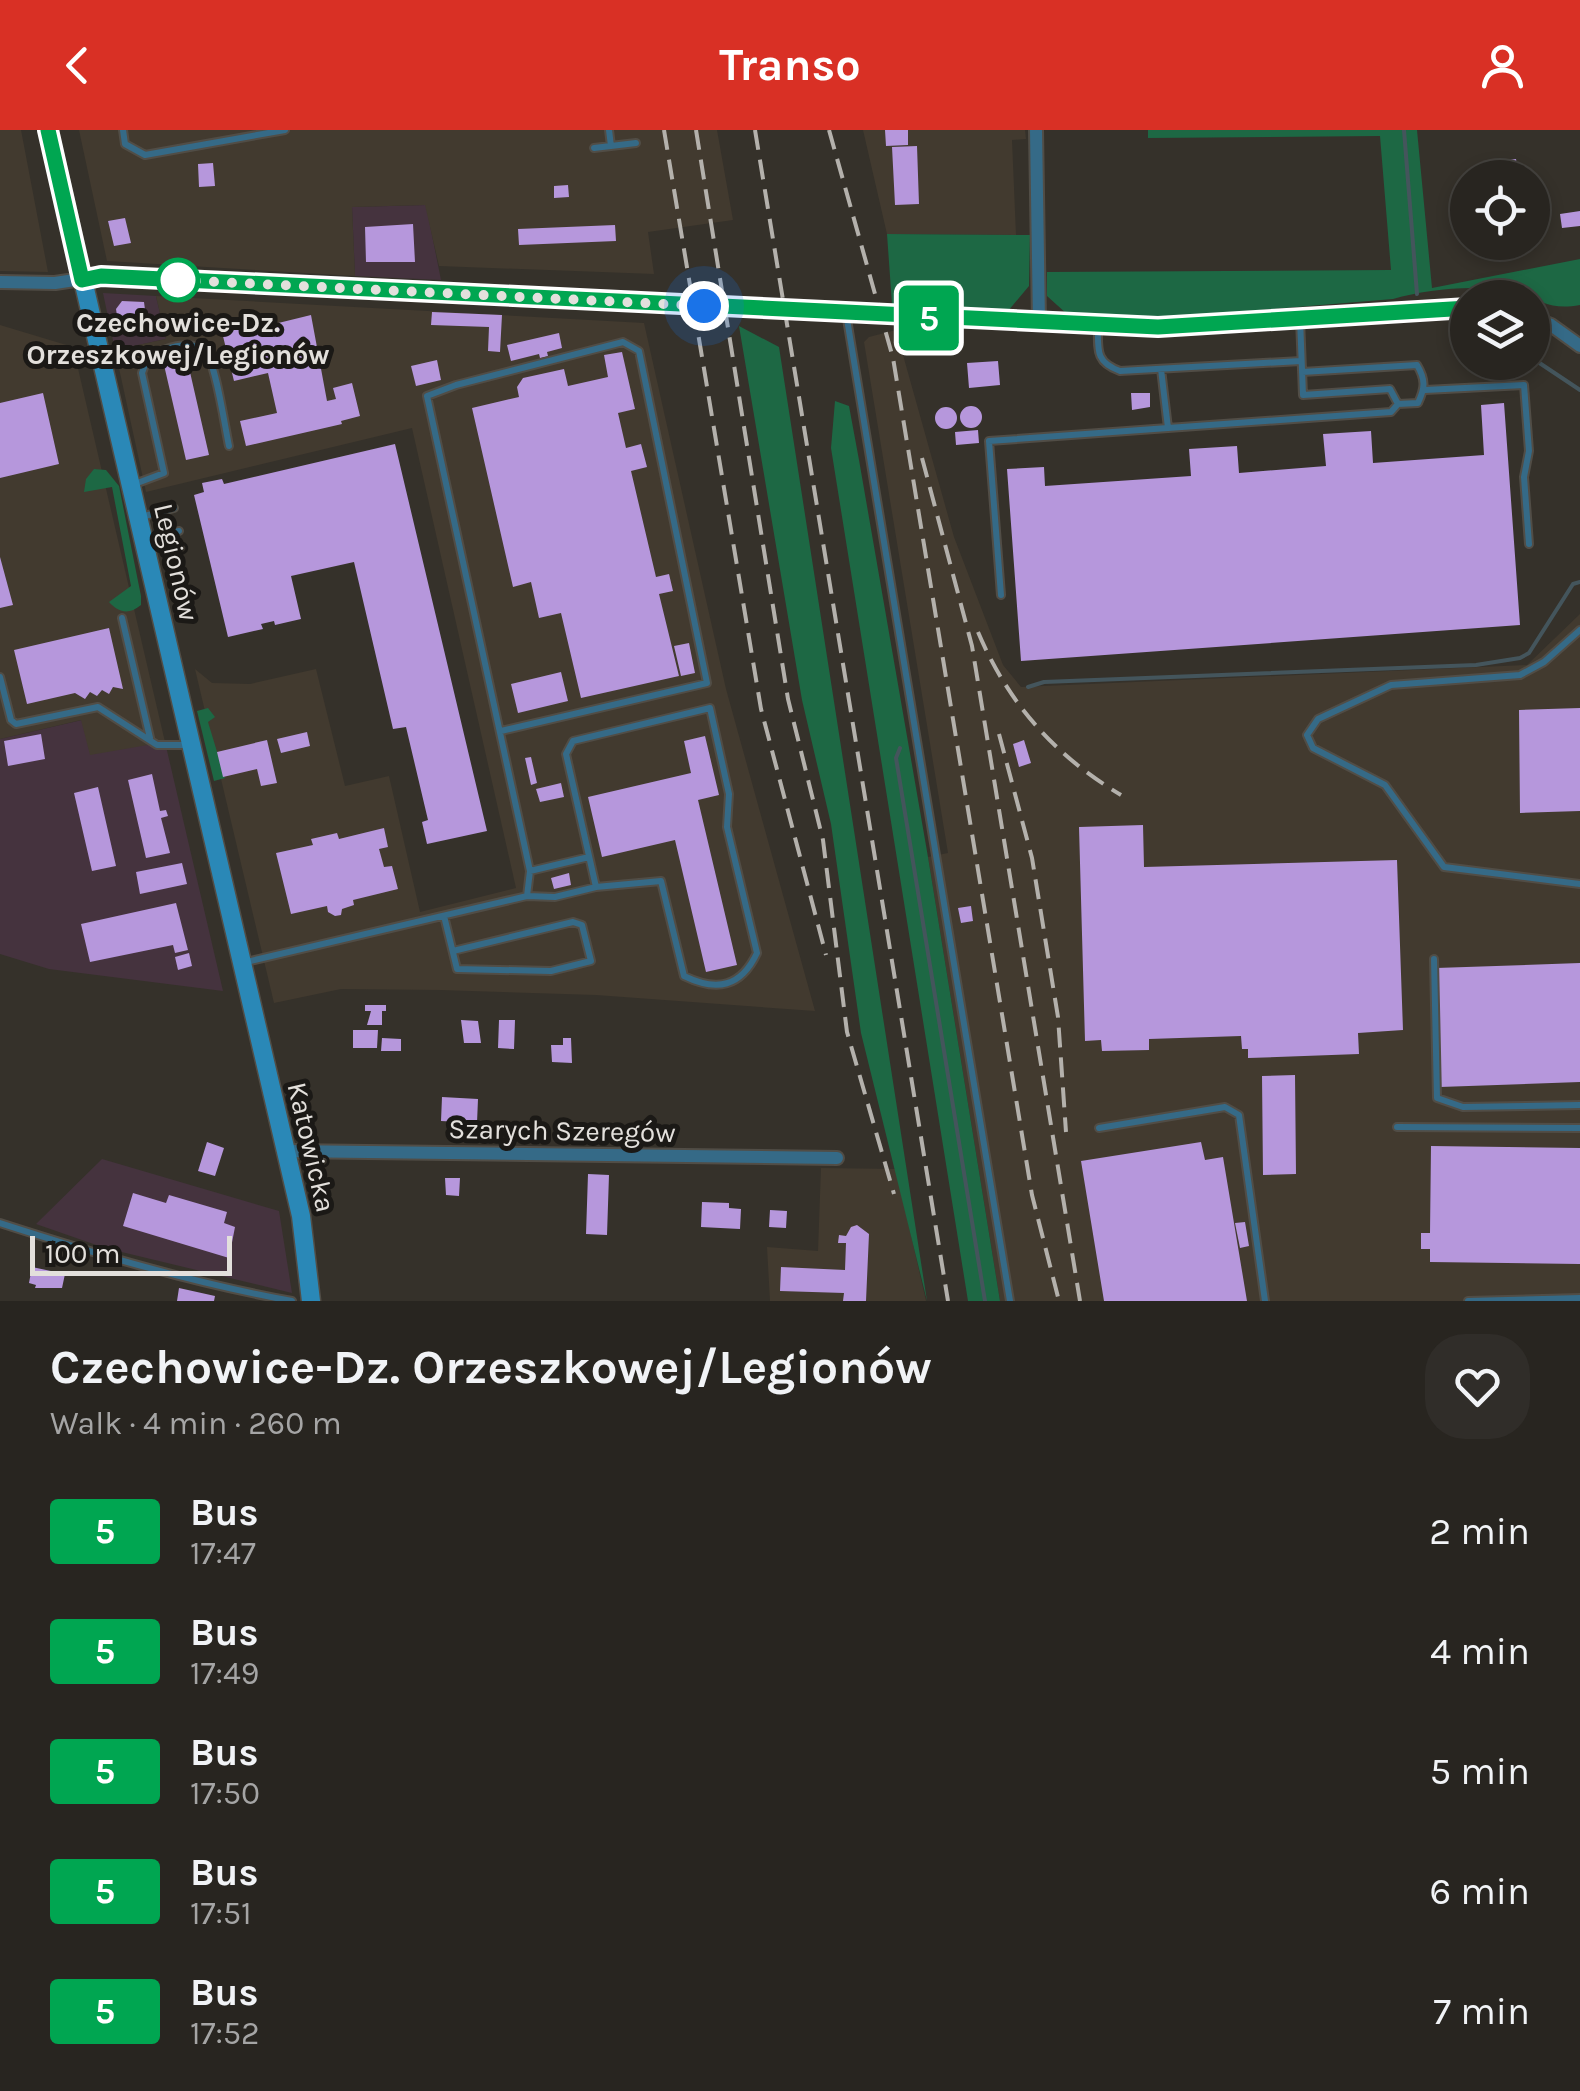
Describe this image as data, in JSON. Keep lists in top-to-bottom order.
{
  "streets": {
    "street": ["Legionów", "Szarych Szeregów", "Katowicka"]
  },
  "crossings": [
    ["Legionów", "Katowicka"],
    ["Szarych Szeregów", "Katowicka"]
  ],
  "places": ["Czechowice-Dz. Orzeszkowej/Legionów"],
  "lines": ["bus line 5"],
  "scale_bar": "100 m",
  "page": {
    "header": "Transo",
    "on_map": "5",
    "scale": "100 m",
    "heading": ["Czechowice-Dz. Orzeszkowej/Legionów", "Walk · 4 min · 260 m"],
    "list": [
      {
        "mark": "5",
        "name": "Bus",
        "note": "17:47",
        "value": "2 min"
      },
      {
        "mark": "5",
        "name": "Bus",
        "note": "17:49",
        "value": "4 min"
      },
      {
        "mark": "5",
        "name": "Bus",
        "note": "17:50",
        "value": "5 min"
      },
      {
        "mark": "5",
        "name": "Bus",
        "note": "17:51",
        "value": "6 min"
      },
      {
        "mark": "5",
        "name": "Bus",
        "note": "17:52",
        "value": "7 min"
      }
    ]
  }
}
